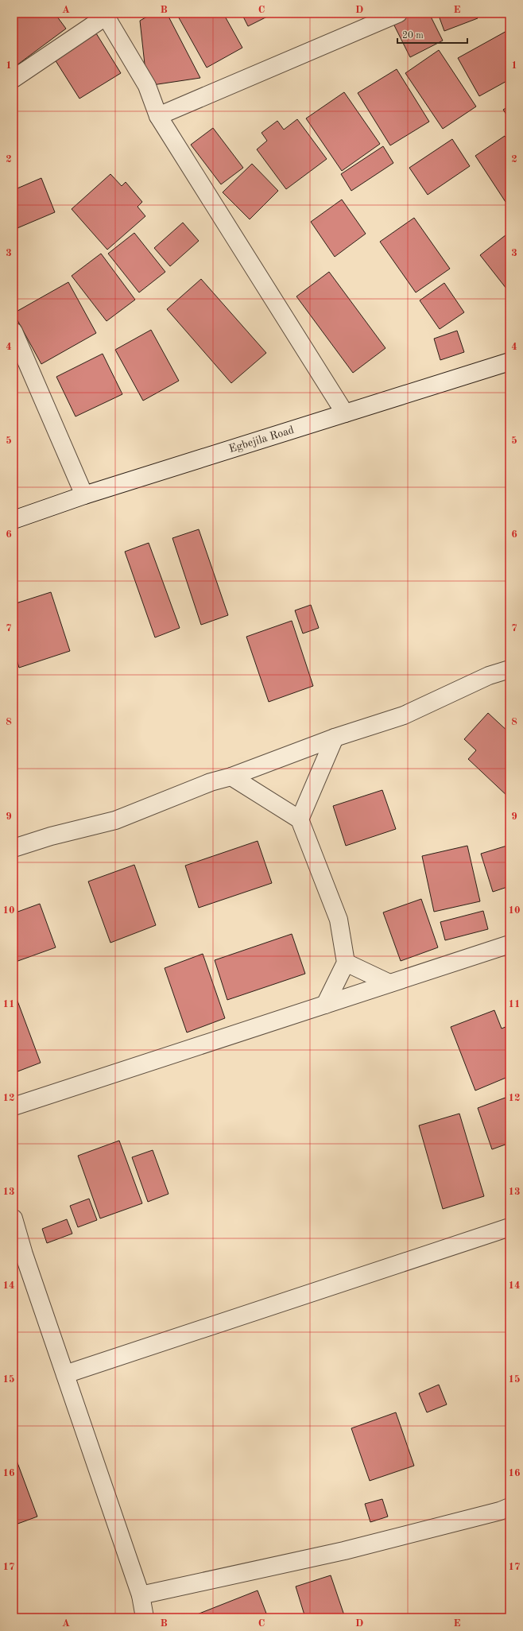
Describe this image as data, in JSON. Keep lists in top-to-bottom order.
{
  "streets": {
    "street": ["Egbejila Road"]
  },
  "scale_bar": "20 m",
  "grid": {
    "columns": [
      "A",
      "B",
      "C",
      "D",
      "E"
    ],
    "rows": [
      "1",
      "2",
      "3",
      "4",
      "5",
      "6",
      "7",
      "8",
      "9",
      "10",
      "11",
      "12",
      "13",
      "14",
      "15",
      "16",
      "17"
    ]
  }
}
